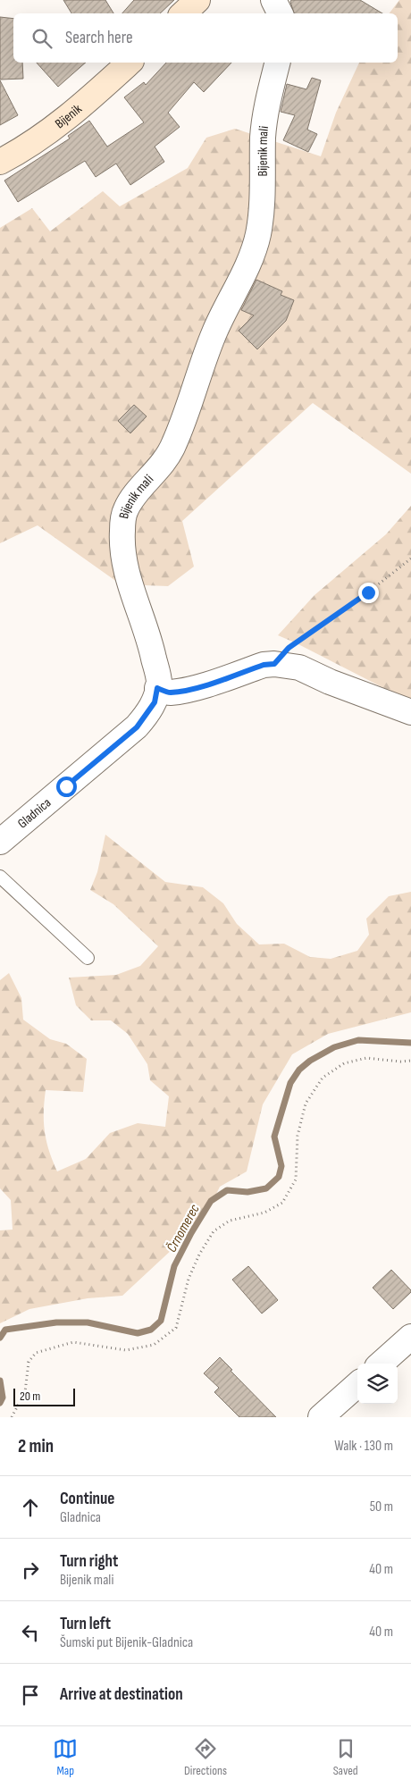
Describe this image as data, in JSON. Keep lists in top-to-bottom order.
{
  "streets": {
    "main road": ["Bijenik"],
    "street": ["Bijenik mali", "Gladnica"]
  },
  "crossings": [
    ["Bijenik mali", "Gladnica"]
  ],
  "water": ["Črnomerec"],
  "scale_bar": "20 m",
  "page": {
    "search": "Search here",
    "scale": "20 m",
    "heading": ["2 min", "Walk · 130 m"],
    "list": [
      ["Continue", "Gladnica", "50 m"],
      ["Turn right", "Bijenik mali", "40 m"],
      ["Turn left", "Šumski put Bijenik-Gladnica", "40 m"],
      "Arrive at destination"
    ],
    "nav": ["Map", "Directions", "Saved"]
  }
}
